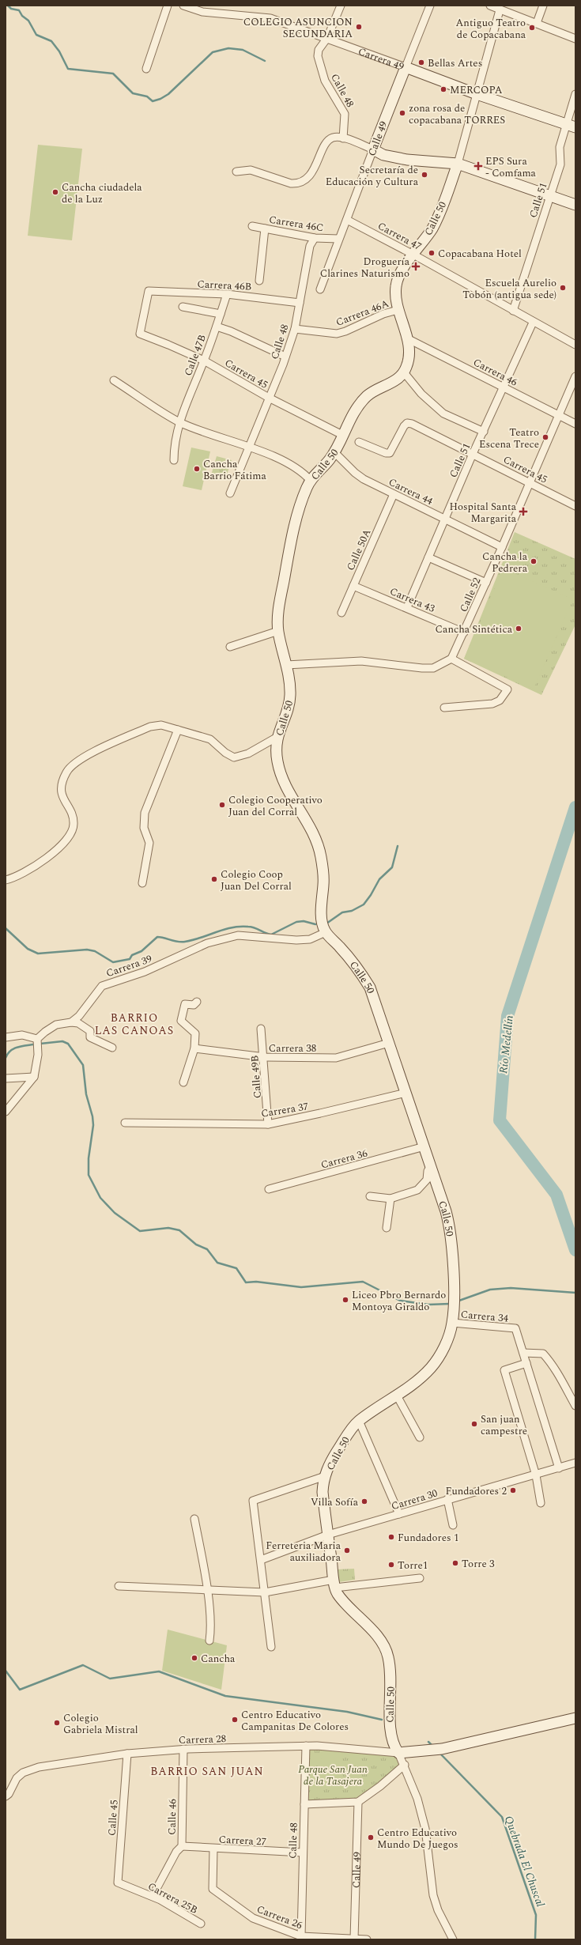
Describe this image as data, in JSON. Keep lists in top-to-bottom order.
{
  "streets": {
    "street": [
      "Carrera 49",
      "Calle 48",
      "Calle 49",
      "Calle 51",
      "Calle 50",
      "Carrera 46C",
      "Carrera 47",
      "Carrera 46B",
      "Carrera 46A",
      "Calle 47B",
      "Carrera 46",
      "Carrera 45",
      "Carrera 44",
      "Calle 50A",
      "Calle 52",
      "Carrera 43",
      "Carrera 39",
      "Carrera 38",
      "Calle 49B",
      "Carrera 37",
      "Carrera 36",
      "Carrera 34",
      "Carrera 30",
      "Carrera 28",
      "Calle 46",
      "Calle 45",
      "Carrera 27",
      "Carrera 25B",
      "Carrera 26"
    ]
  },
  "crossings": [
    ["Carrera 49", "Calle 48"],
    ["Carrera 49", "Calle 49"],
    ["Carrera 49", "Calle 51"],
    ["Carrera 49", "Calle 50"],
    ["Calle 48", "Carrera 46C"],
    ["Calle 48", "Carrera 46B"],
    ["Calle 48", "Carrera 46A"],
    ["Calle 48", "Carrera 45"],
    ["Calle 48", "Carrera 28"],
    ["Calle 48", "Carrera 27"],
    ["Calle 48", "Carrera 26"],
    ["Calle 49", "Carrera 46C"],
    ["Calle 49", "Carrera 47"],
    ["Calle 49", "Carrera 26"],
    ["Calle 51", "Carrera 47"],
    ["Calle 51", "Carrera 46"],
    ["Calle 51", "Carrera 45"],
    ["Calle 51", "Carrera 44"],
    ["Calle 51", "Carrera 43"],
    ["Calle 50", "Carrera 47"],
    ["Calle 50", "Carrera 46A"],
    ["Calle 50", "Carrera 46"],
    ["Calle 50", "Carrera 45"],
    ["Calle 50", "Carrera 44"],
    ["Calle 50", "Carrera 39"],
    ["Calle 50", "Carrera 38"],
    ["Calle 50", "Carrera 37"],
    ["Calle 50", "Carrera 36"],
    ["Calle 50", "Carrera 34"],
    ["Calle 50", "Carrera 30"],
    ["Calle 50", "Carrera 28"],
    ["Carrera 46B", "Calle 47B"],
    ["Carrera 46B", "Carrera 45"],
    ["Calle 47B", "Carrera 45"],
    ["Carrera 46", "Calle 52"],
    ["Carrera 45", "Calle 52"],
    ["Carrera 44", "Calle 50A"],
    ["Carrera 44", "Calle 52"],
    ["Calle 50A", "Carrera 43"],
    ["Calle 52", "Carrera 43"],
    ["Carrera 38", "Calle 49B"],
    ["Calle 49B", "Carrera 37"],
    ["Carrera 28", "Calle 46"],
    ["Carrera 28", "Calle 45"],
    ["Calle 46", "Carrera 27"],
    ["Calle 46", "Carrera 25B"],
    ["Calle 45", "Carrera 25B"],
    ["Carrera 27", "Carrera 26"]
  ],
  "districts": ["BARRIO LAS CANOAS", "BARRIO SAN JUAN"],
  "water": ["Río Medellín", "Quebrada El Chuscal"],
  "parks": ["Parque San Juan de la Tasajera"],
  "places": {
    "other": [
      "COLEGIO ASUNCION SECUNDARIA",
      "Antiguo Teatro de Copacabana",
      "Bellas Artes",
      "MERCOPA",
      "zona rosa de copacabana TORRES",
      "Secretaría de Educación y Cultura",
      "Cancha ciudadela de la Luz",
      "Copacabana Hotel",
      "Escuela Aurelio Tobón (antigua sede)",
      "Teatro Escena Trece",
      "Cancha Barrio Fátima",
      "Cancha la Pedrera",
      "Cancha Sintética",
      "Colegio Cooperativo Juan del Corral",
      "Colegio Coop Juan Del Corral",
      "Liceo Pbro Bernardo Montoya Giraldo",
      "San juan campestre",
      "Fundadores 2",
      "Villa Sofía",
      "Fundadores 1",
      "Ferreteria Maria auxiliadora",
      "Torre 3",
      "Torre1",
      "Cancha",
      "Centro Educativo Campanitas De Colores",
      "Colegio Gabriela Mistral",
      "Centro Educativo Mundo De Juegos"
    ],
    "health": ["EPS Sura - Comfama", "Droguería Clarines Naturismo", "Hospital Santa Margarita"]
  }
}
